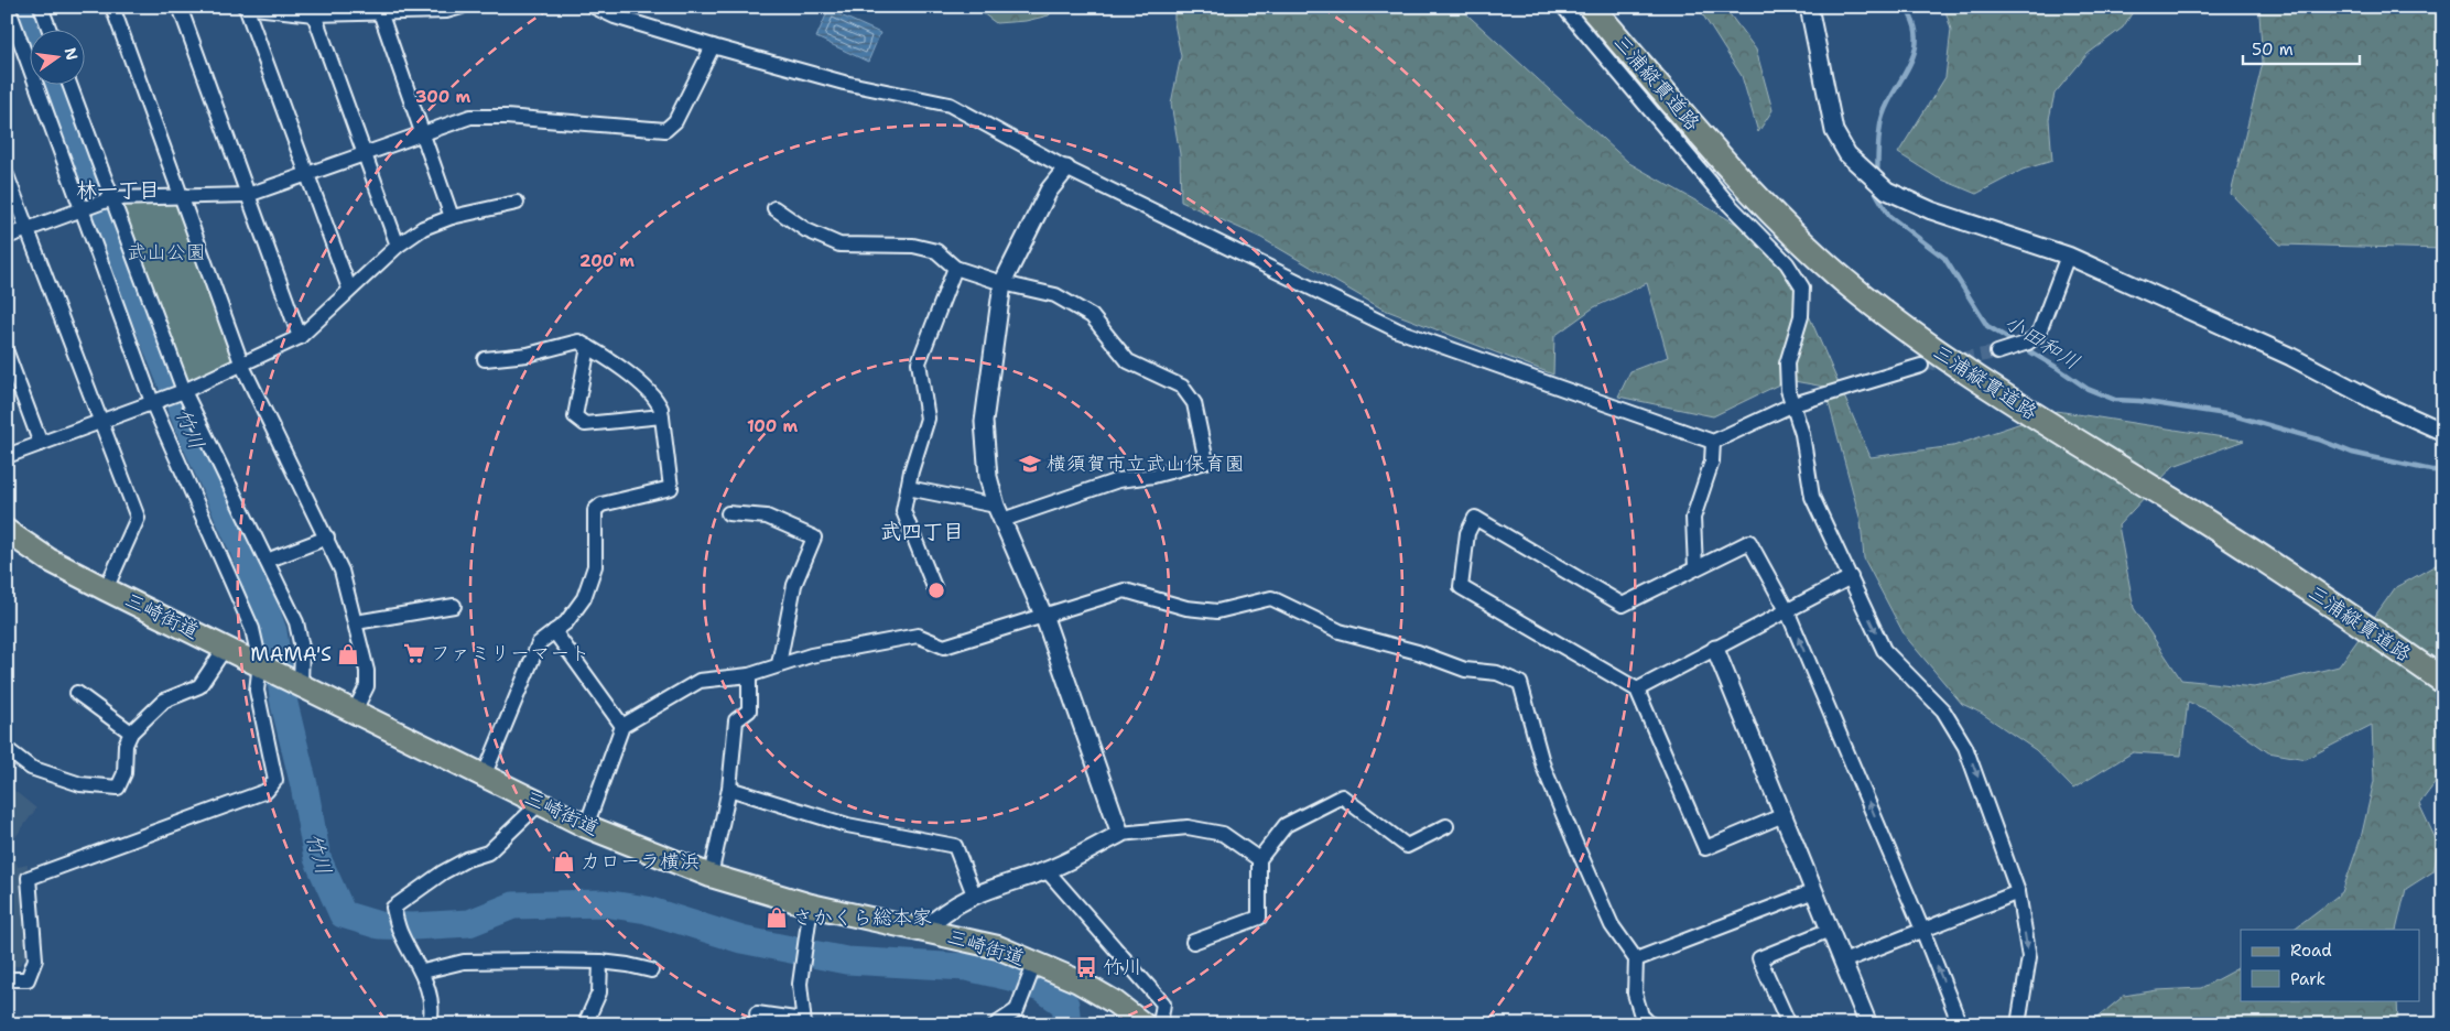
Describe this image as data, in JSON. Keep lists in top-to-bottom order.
{
  "streets": {
    "highway": ["三浦縦貫道路"],
    "main road": ["三崎街道"]
  },
  "districts": ["林一丁目", "武四丁目"],
  "water": ["小田和川", "竹川"],
  "parks": ["武山公園"],
  "places": {
    "school or university": ["横須賀市立武山保育園"],
    "supermarket": ["ファミリーマート"],
    "shop": ["MAMA'S", "カローラ横浜", "さかくら総本家"],
    "bus stop": ["竹川"]
  },
  "legend": ["Road", "Park"],
  "scale_bar": "50 m",
  "north": "right",
  "rings": ["300 m", "200 m", "100 m"]
}
